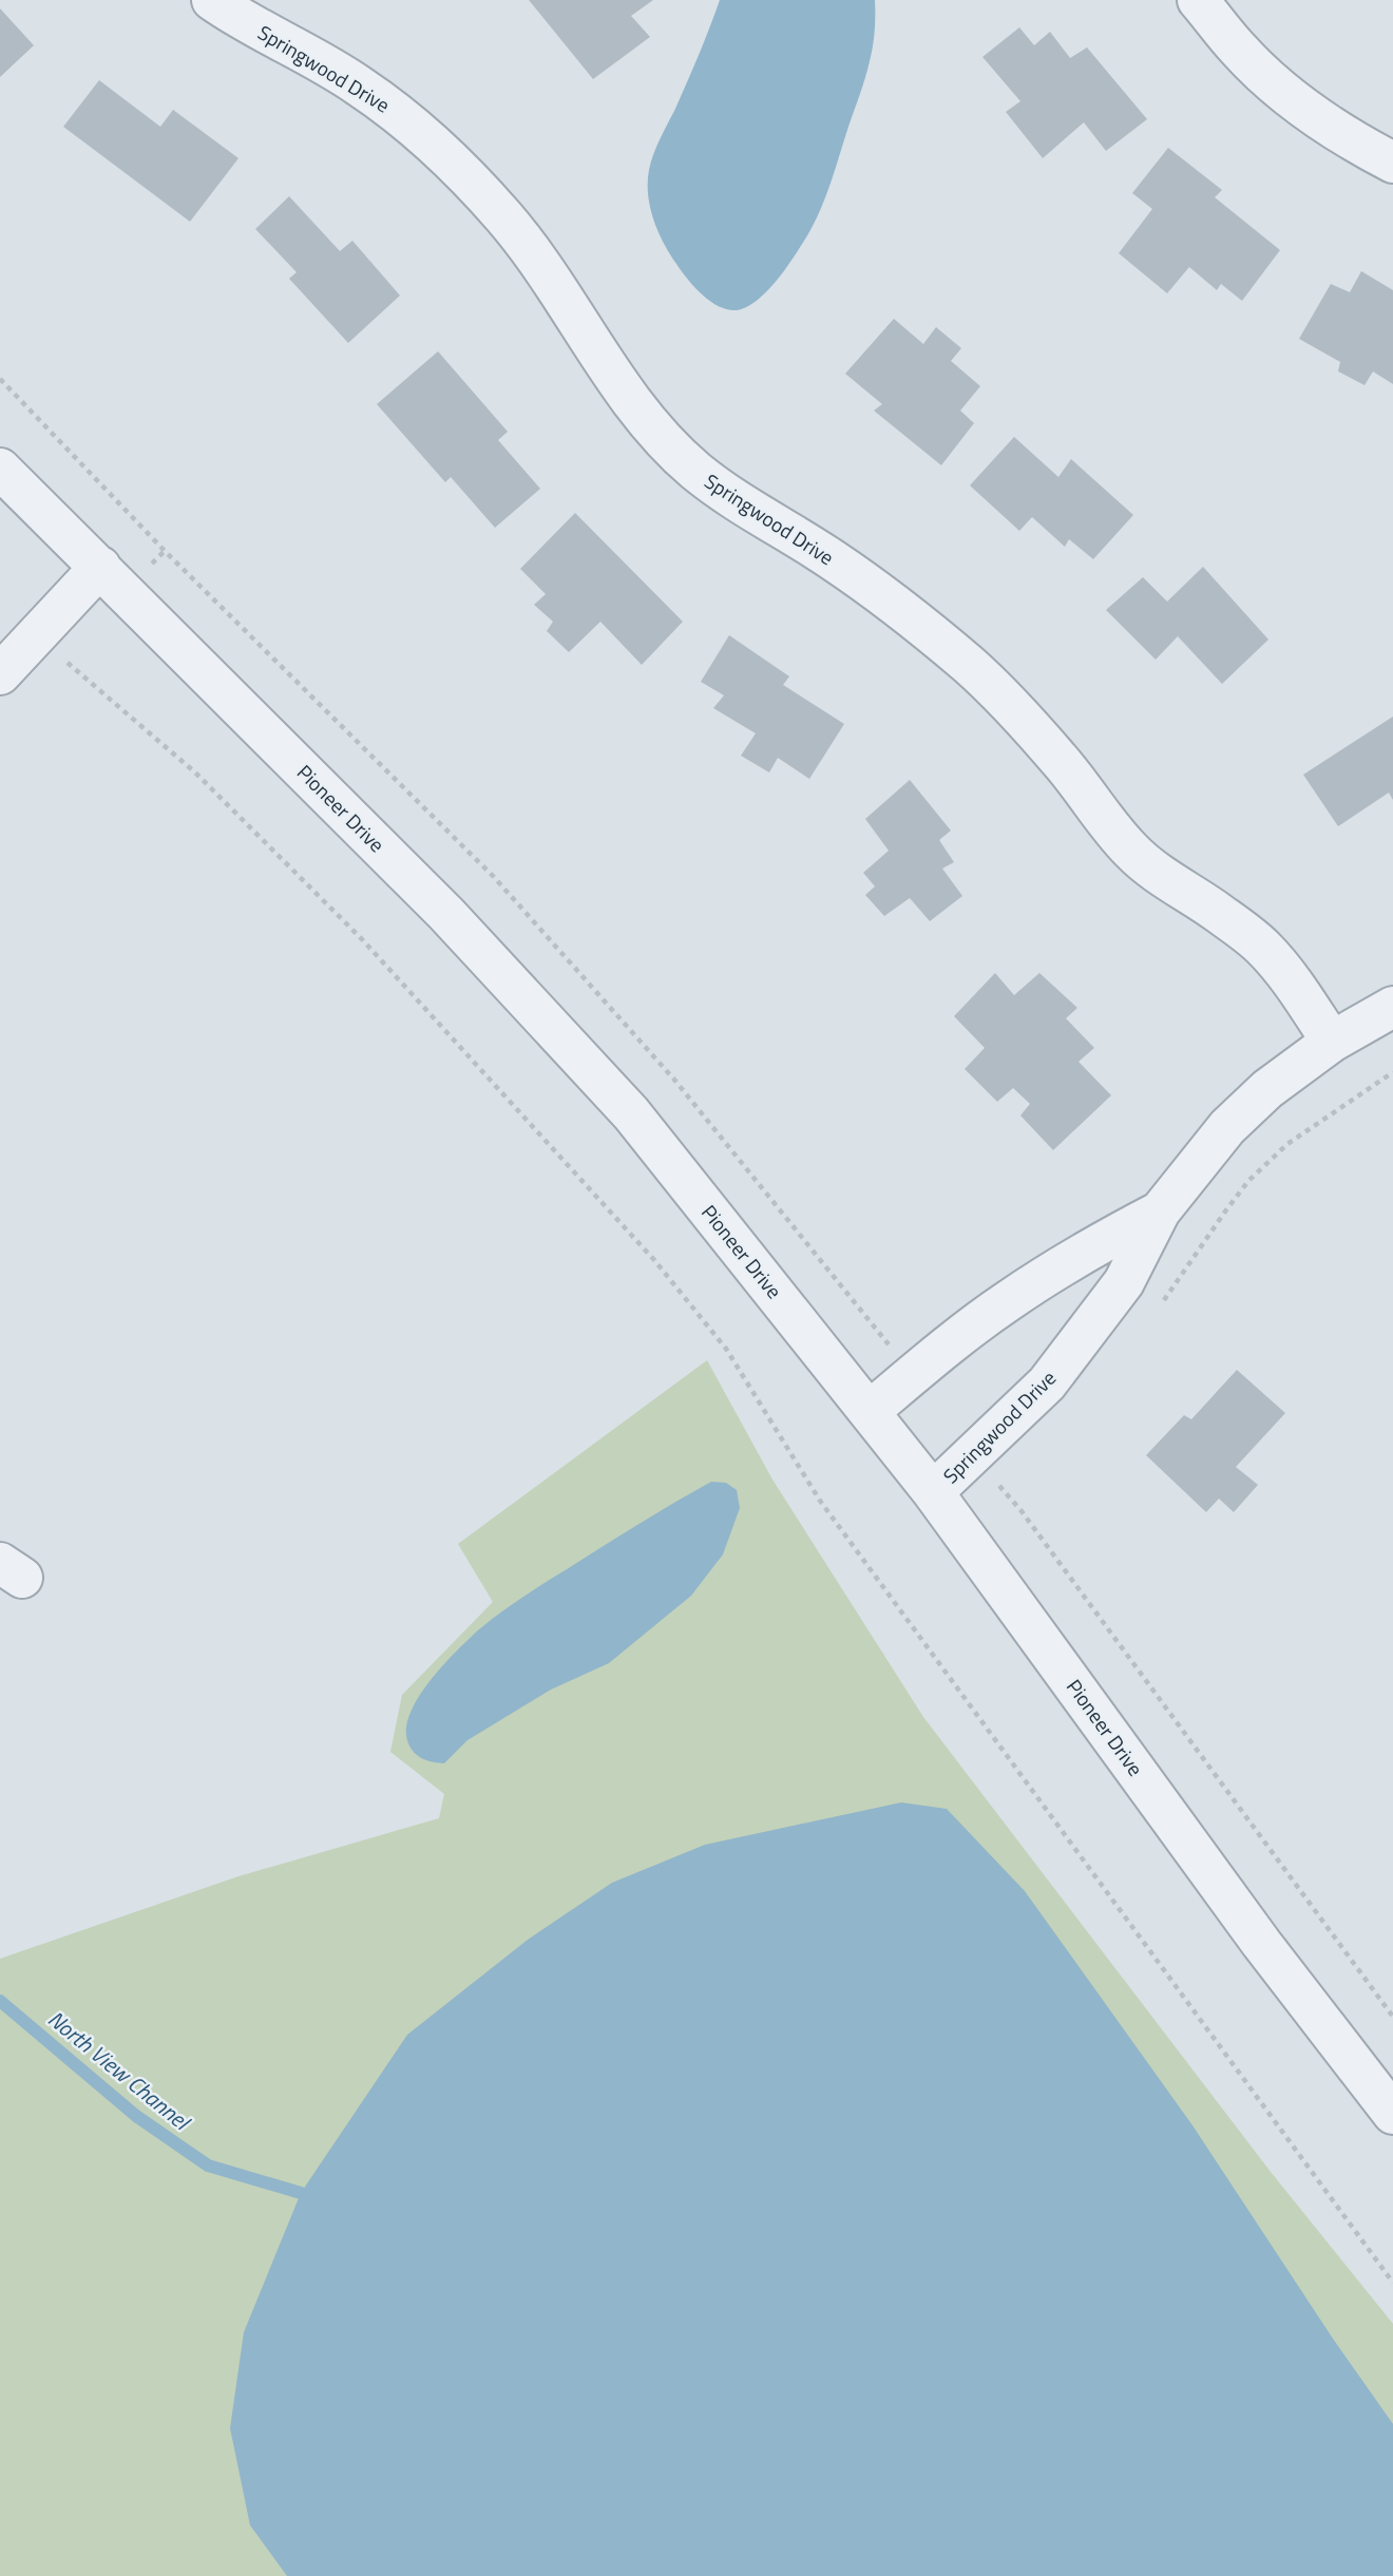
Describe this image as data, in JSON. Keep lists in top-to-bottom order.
{
  "streets": {
    "street": ["Springwood Drive", "Pioneer Drive"]
  },
  "crossings": [
    ["Springwood Drive", "Pioneer Drive"]
  ],
  "water": ["North View Channel"]
}
